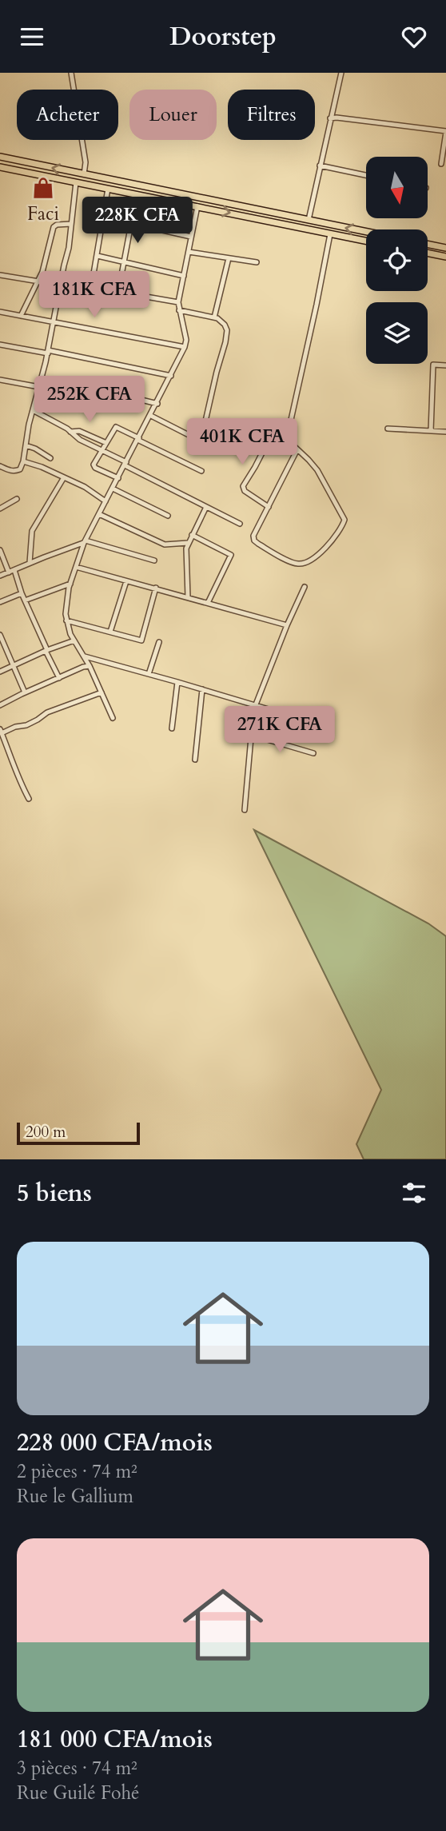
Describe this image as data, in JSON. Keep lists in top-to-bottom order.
{
  "places": {
    "shop": ["Faci"]
  },
  "scale_bar": "200 m",
  "north": "bottom",
  "page": {
    "header": "Doorstep",
    "chip": ["Acheter", "Louer", "Filtres"],
    "price": [
      "228K CFA",
      "181K CFA",
      "252K CFA",
      "401K CFA",
      "271K CFA"
    ],
    "scale": "200 m",
    "heading": "5 biens",
    "list": [
      {
        "name": "228 000 CFA/mois",
        "note": "2 pièces · 74 m² · Rue le Gallium"
      },
      {
        "name": "181 000 CFA/mois",
        "note": "3 pièces · 74 m² · Rue Guilé Fohé"
      }
    ]
  }
}
